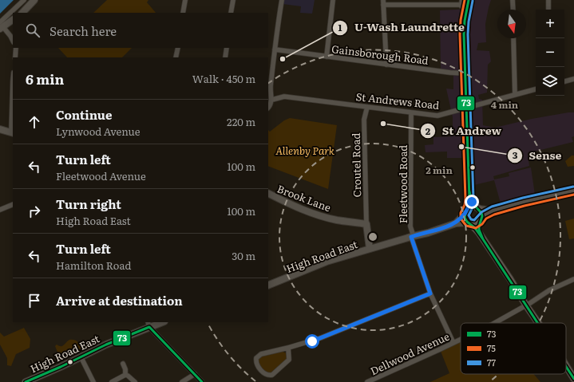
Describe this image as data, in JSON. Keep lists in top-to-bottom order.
{
  "streets": {
    "street": [
      "Gainsborough Road",
      "St Andrews Road",
      "Croutel Road",
      "Fleetwood Road",
      "Brook Lane",
      "High Road East",
      "Dellwood Avenue"
    ]
  },
  "crossings": [
    ["St Andrews Road", "Croutel Road"],
    ["St Andrews Road", "Fleetwood Road"],
    ["Croutel Road", "Brook Lane"],
    ["Fleetwood Road", "High Road East"],
    ["Fleetwood Road", "Dellwood Avenue"]
  ],
  "parks": ["Allenby Park"],
  "places": ["U-Wash Laundrette", "St Andrew", "Sense"],
  "lines": ["transit line 73", "transit line 75", "transit line 77"],
  "legend": ["73", "75", "77"],
  "north": "bottom",
  "page": {
    "map_buttons": ["+", "−"],
    "search": "Search here",
    "heading": ["6 min", "Walk · 450 m"],
    "list": [
      ["Continue", "Lynwood Avenue", "220 m"],
      ["Turn left", "Fleetwood Avenue", "100 m"],
      ["Turn right", "High Road East", "100 m"],
      ["Turn left", "Hamilton Road", "30 m"],
      "Arrive at destination"
    ]
  },
  "rings": ["4 min", "2 min"]
}
